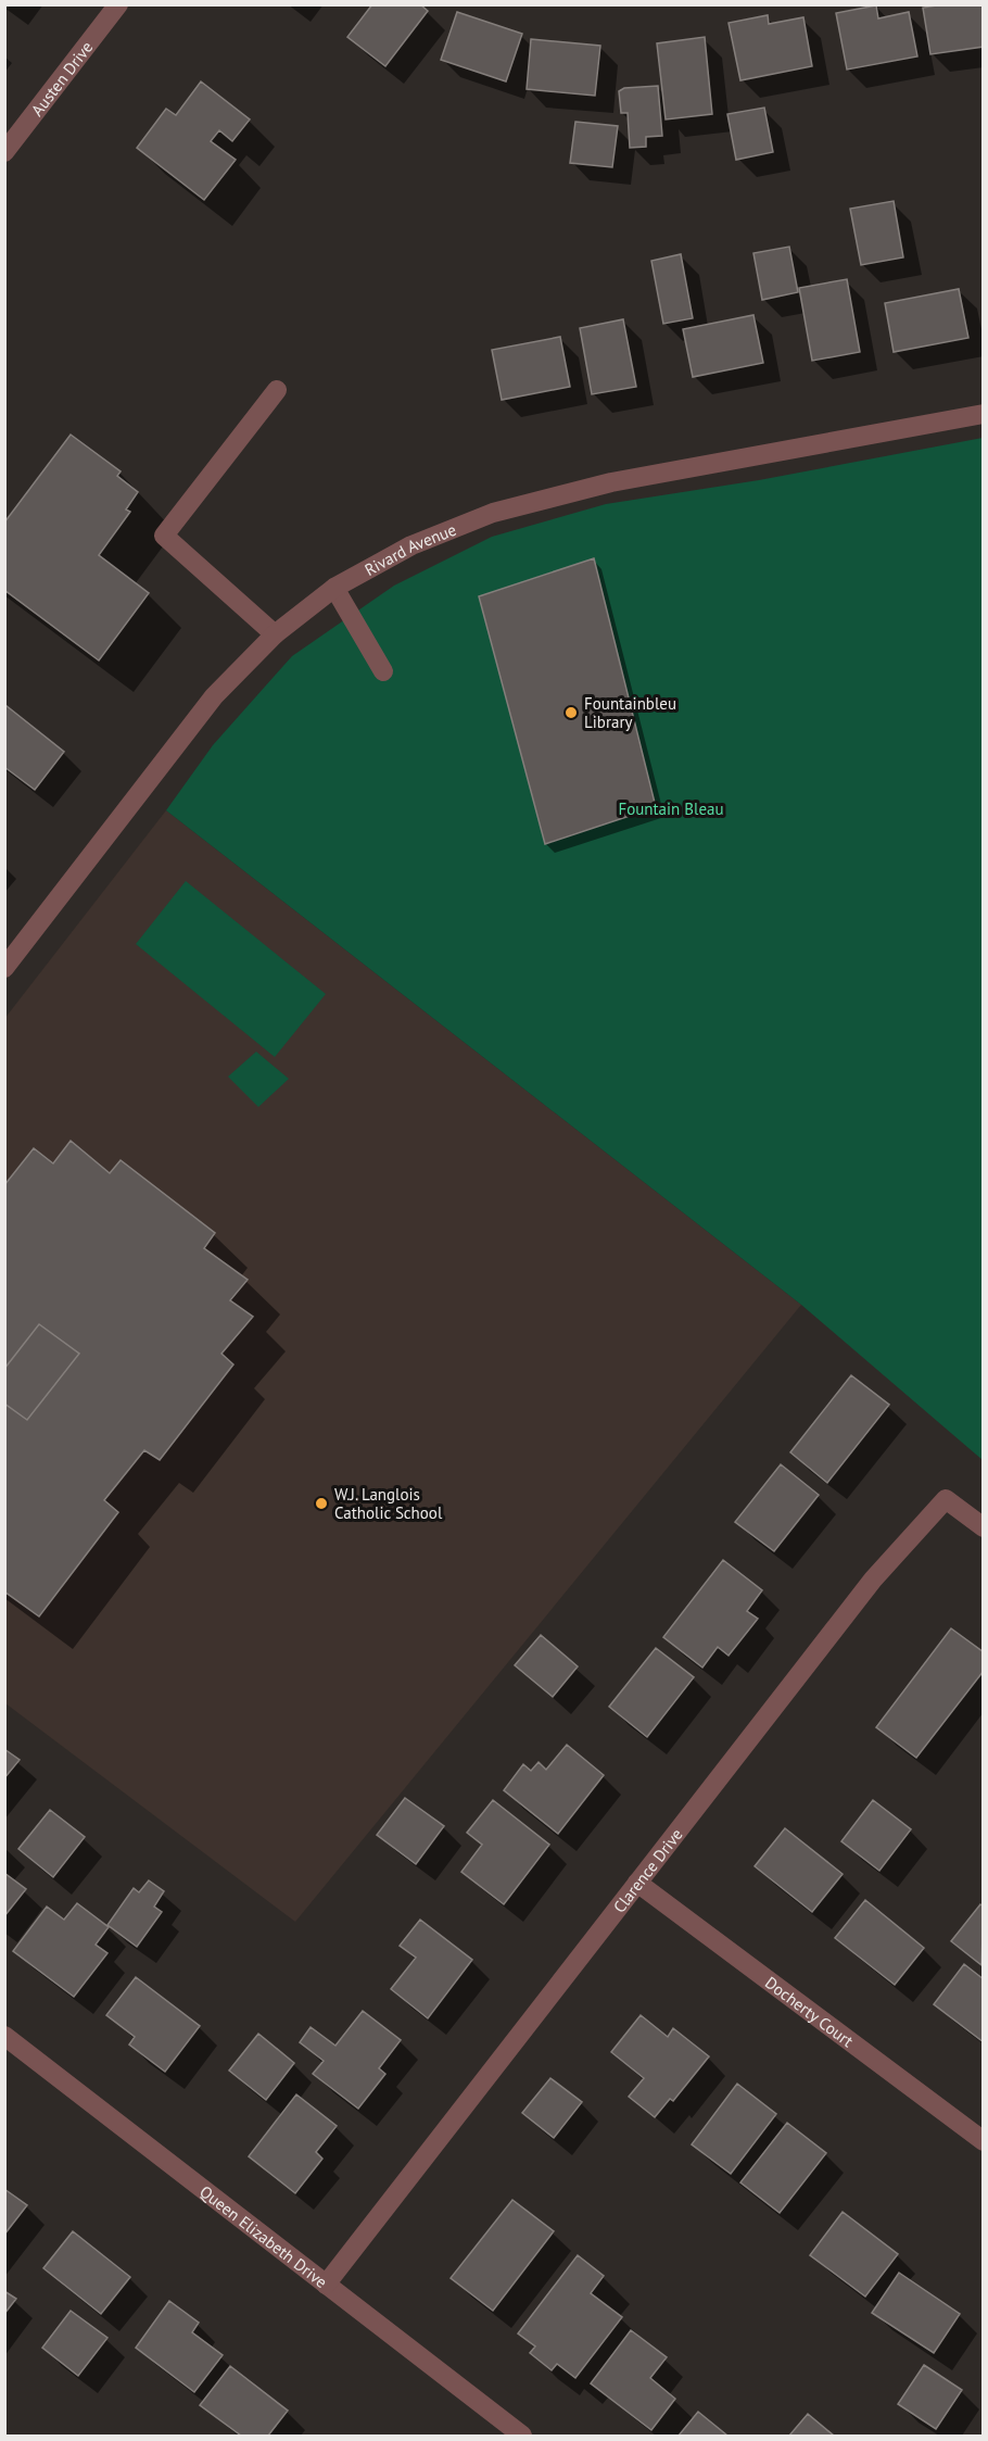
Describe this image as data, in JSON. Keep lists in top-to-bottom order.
{
  "streets": {
    "street": [
      "Austen Drive",
      "Rivard Avenue",
      "Clarence Drive",
      "Docherty Court",
      "Queen Elizabeth Drive"
    ]
  },
  "crossings": [
    ["Clarence Drive", "Docherty Court"],
    ["Clarence Drive", "Queen Elizabeth Drive"]
  ],
  "parks": ["Fountain Bleau"],
  "places": ["Fountainbleu Library", "W.J. Langlois Catholic School"]
}
